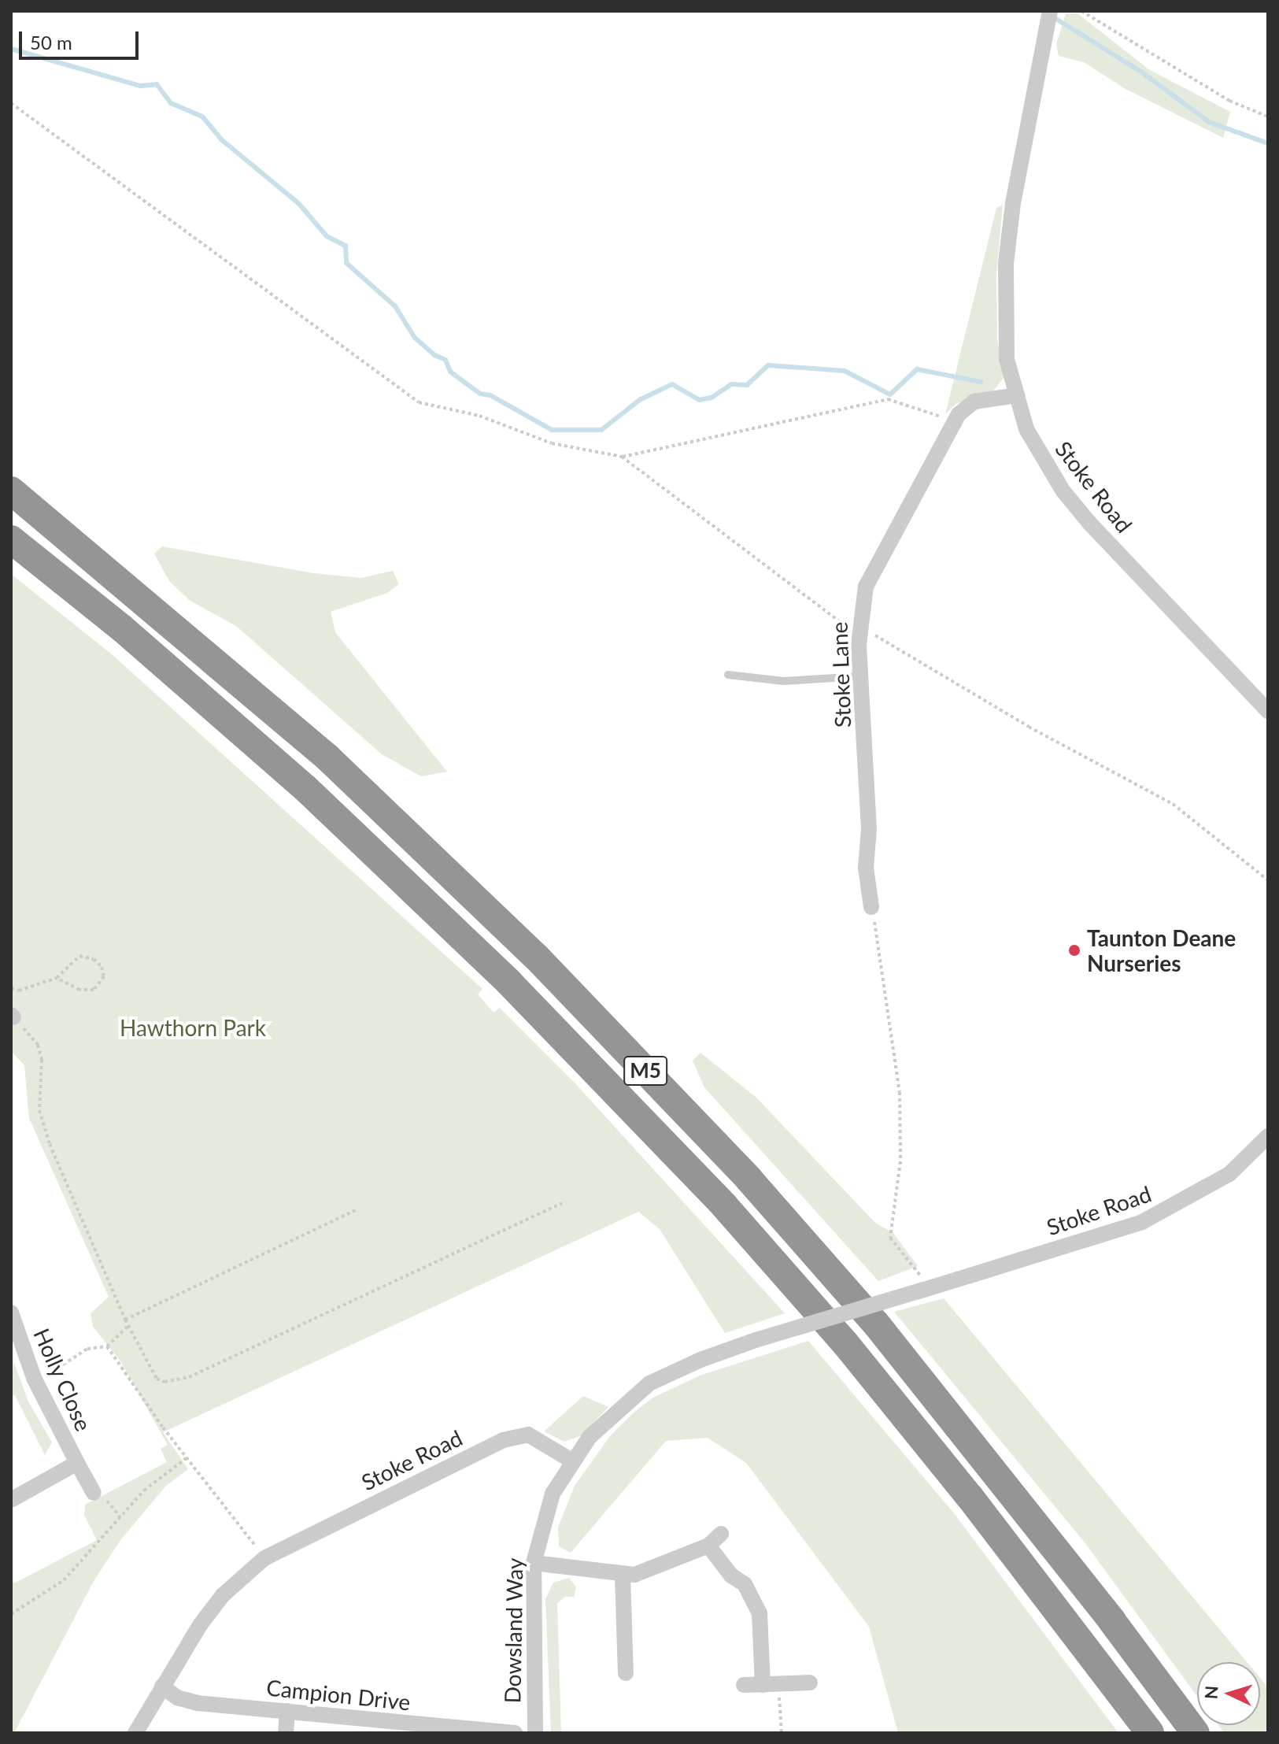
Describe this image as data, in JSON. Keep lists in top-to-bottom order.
{
  "streets": {
    "highway": ["M5"],
    "street": [
      "Stoke Road",
      "Stoke Lane",
      "Holly Close",
      "Dowsland Way",
      "Campion Drive"
    ]
  },
  "crossings": [
    ["Stoke Road", "Stoke Lane"],
    ["Stoke Road", "Dowsland Way"],
    ["Stoke Road", "Campion Drive"]
  ],
  "parks": ["Hawthorn Park"],
  "places": ["Taunton Deane Nurseries"],
  "scale_bar": "50 m",
  "north": "left"
}
